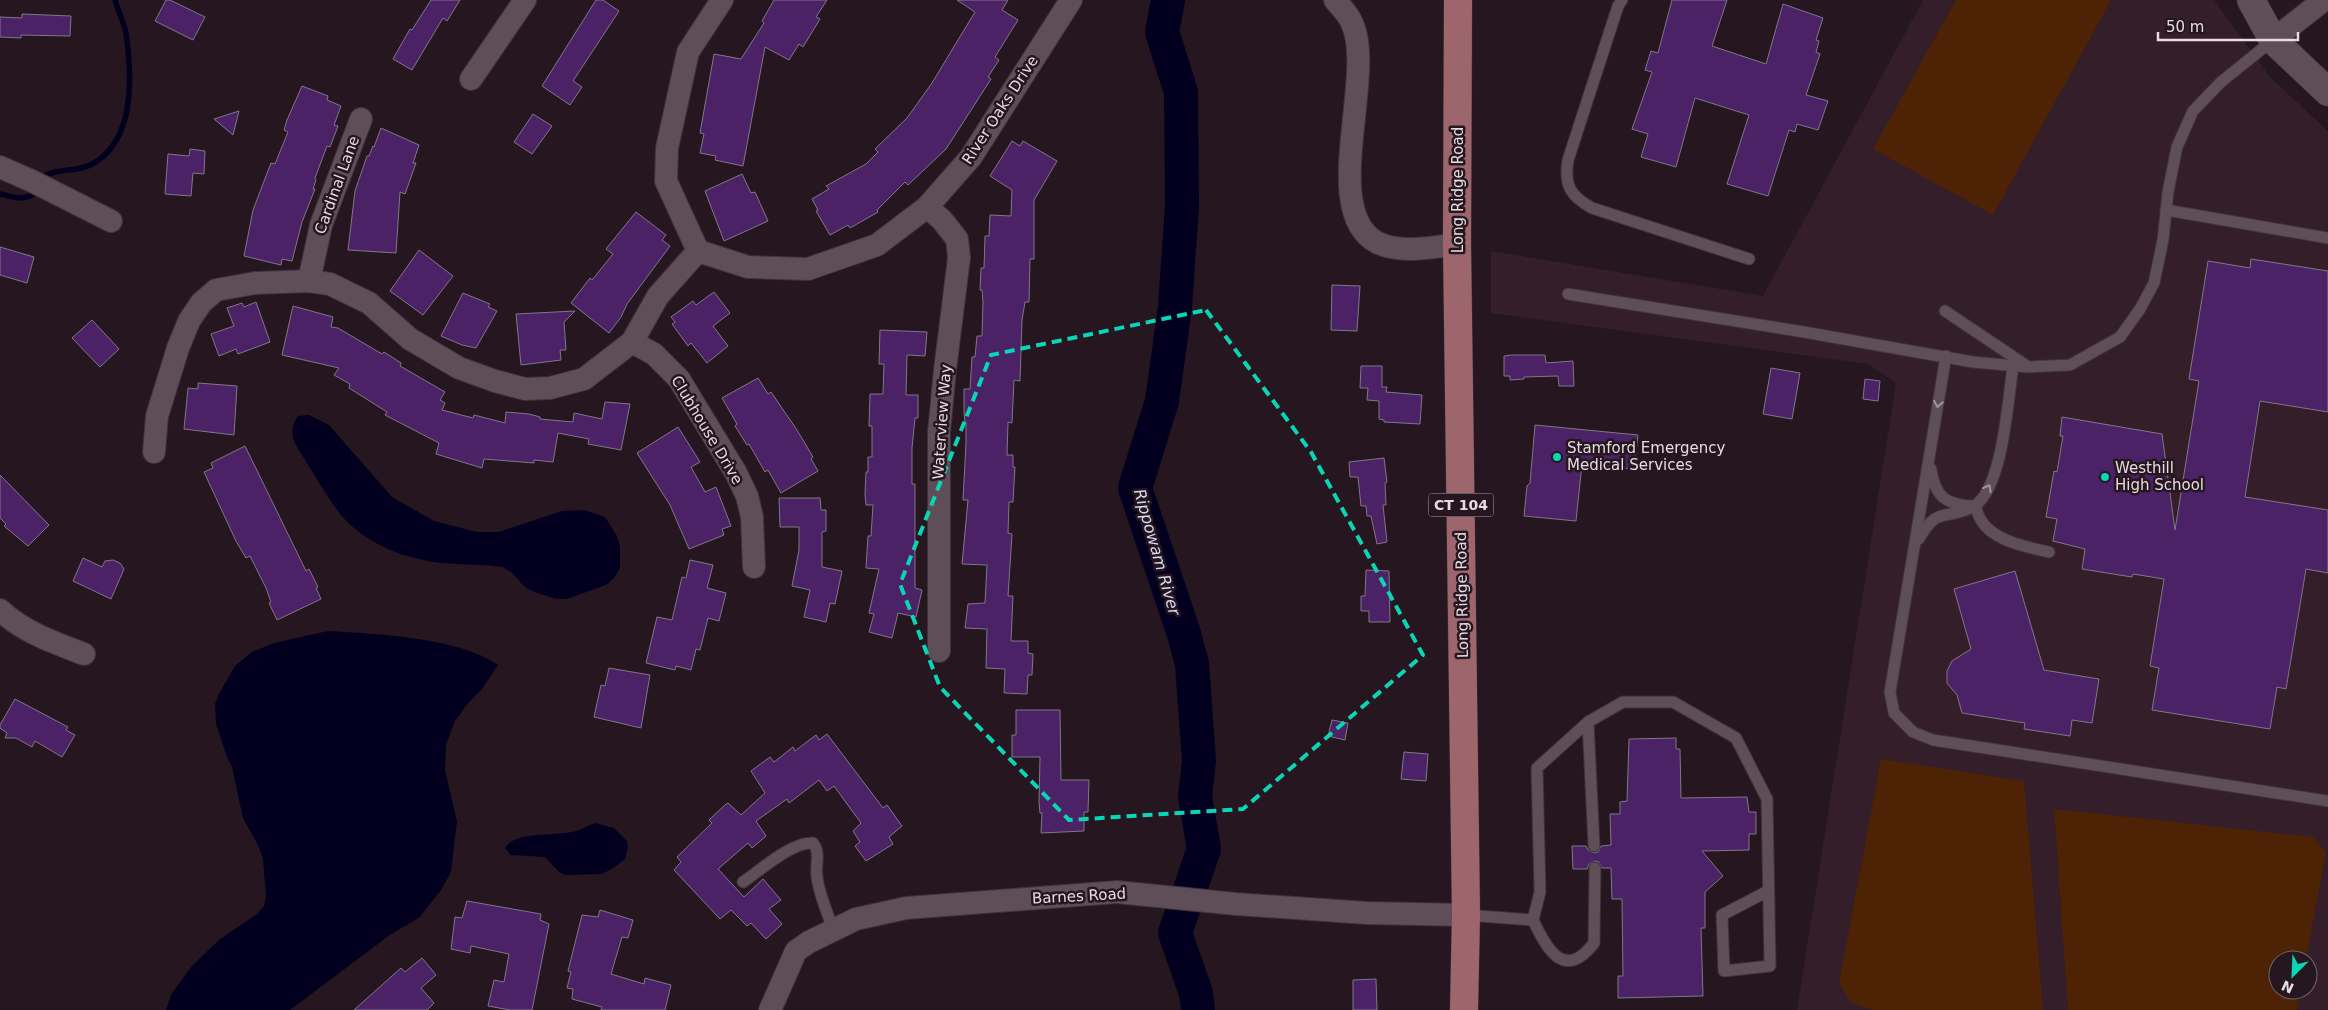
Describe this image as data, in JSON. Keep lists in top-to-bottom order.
{
  "streets": {
    "main road": ["Long Ridge Road", "CT 104"],
    "street": [
      "River Oaks Drive",
      "Cardinal Lane",
      "Waterview Way",
      "Clubhouse Drive",
      "Barnes Road"
    ]
  },
  "crossings": [
    ["River Oaks Drive", "Waterview Way"],
    ["Long Ridge Road", "Barnes Road"]
  ],
  "water": ["Rippowam River"],
  "places": ["Stamford Emergency Medical Services", "Westhill High School"],
  "scale_bar": "50 m",
  "north": "bottom left"
}
